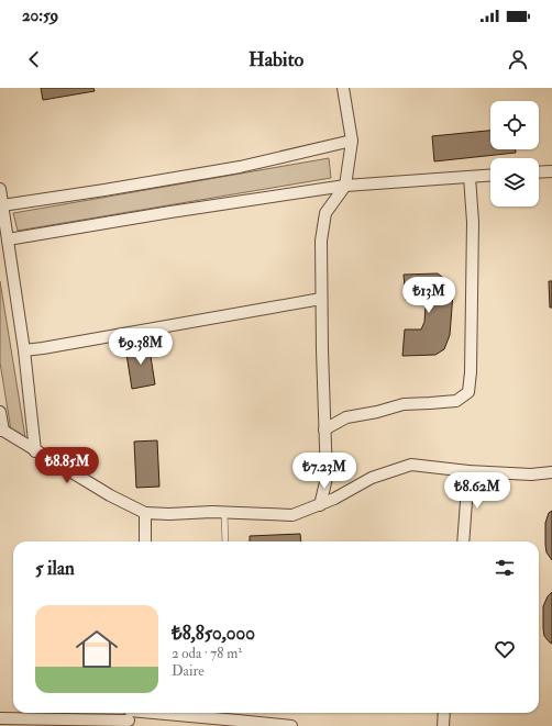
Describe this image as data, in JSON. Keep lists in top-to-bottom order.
{
  "page": {
    "status": "20:59",
    "header": "Habito",
    "price": [
      "₺13M",
      "₺9.38M",
      "₺8.85M",
      "₺7.23M",
      "₺8.62M"
    ],
    "heading": "5 ilan",
    "list": [
      {
        "name": "₺8,850,000",
        "note": "2 oda · 78 m² · Daire"
      }
    ]
  }
}
